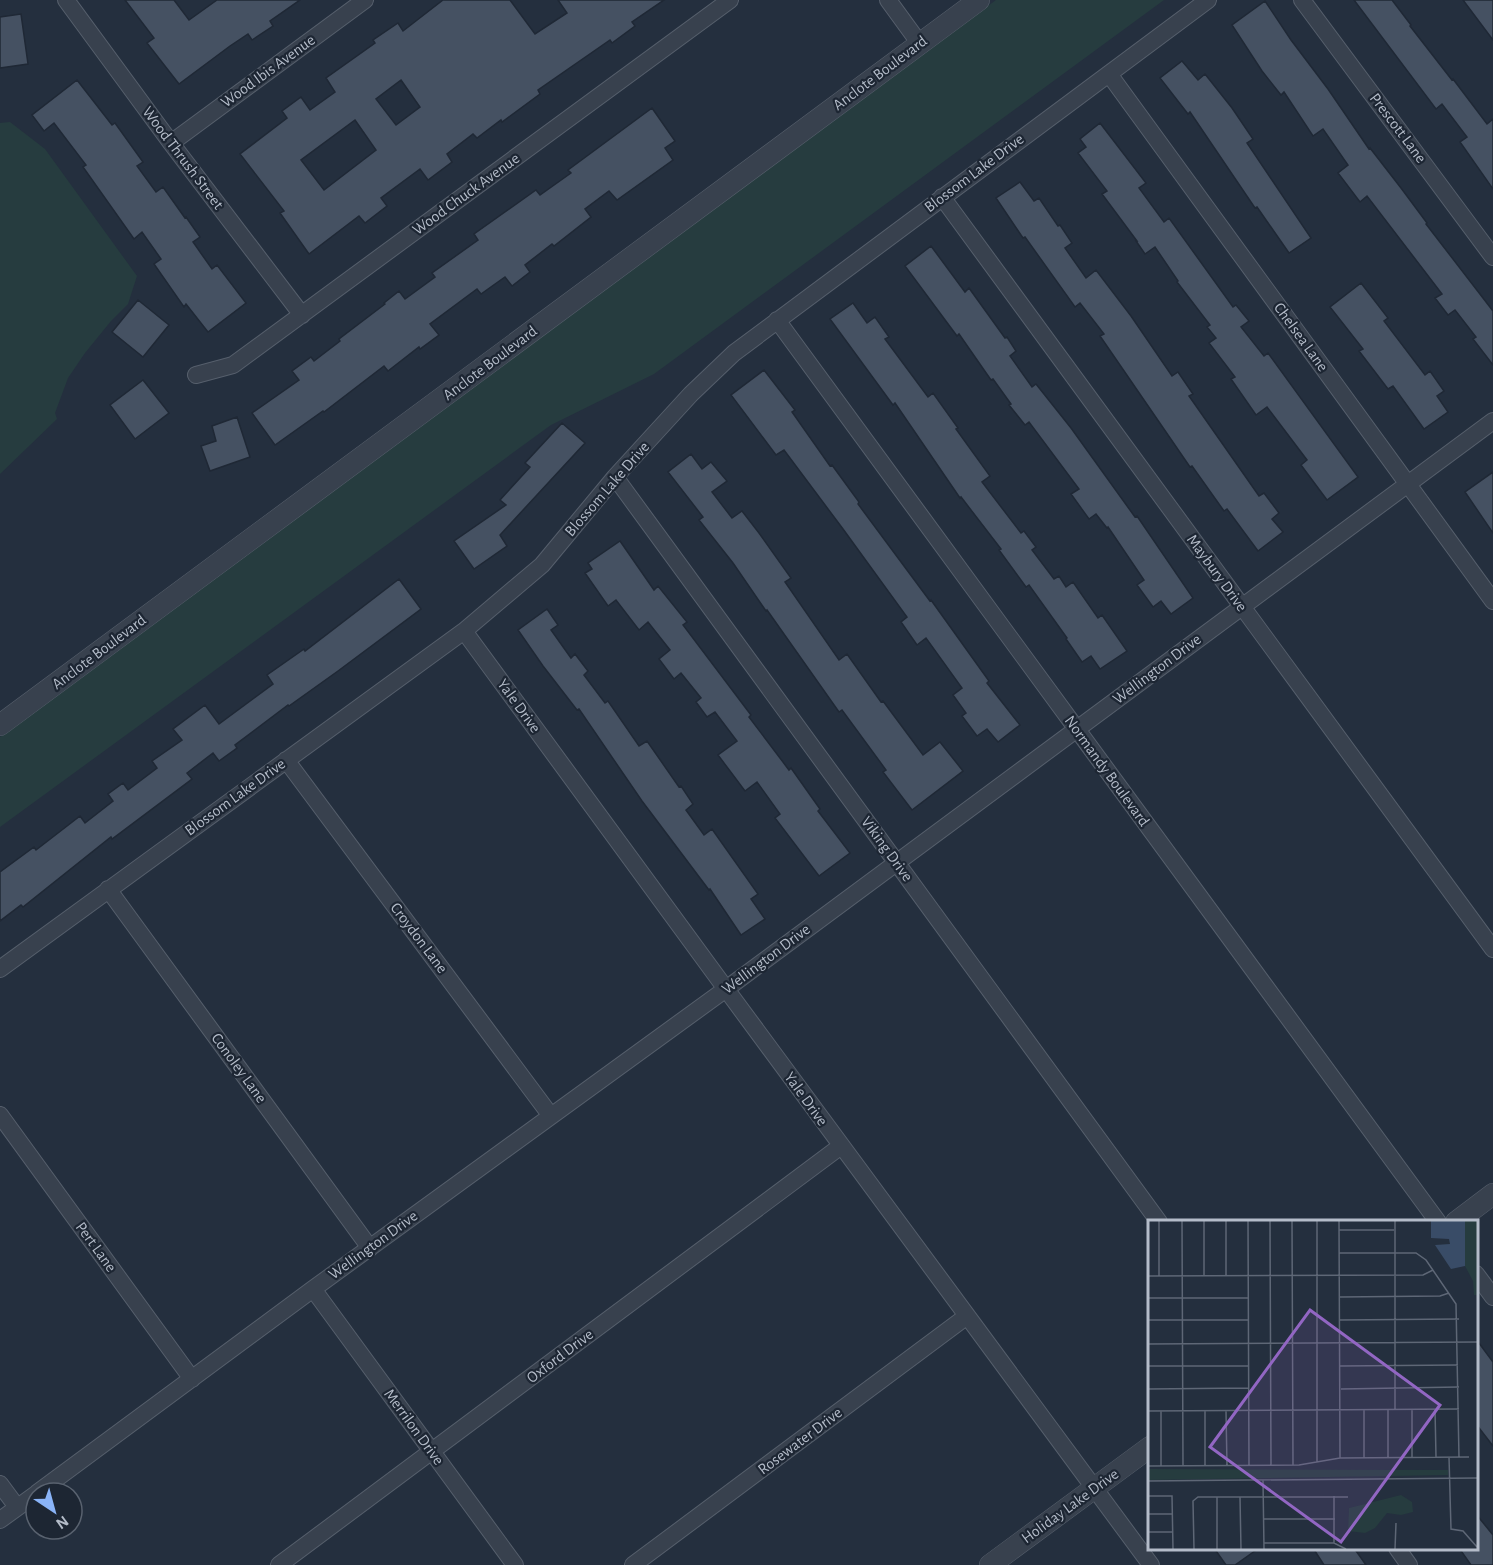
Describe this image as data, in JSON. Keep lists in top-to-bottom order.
{
  "streets": {
    "street": [
      "Wood Ibis Avenue",
      "Anclote Boulevard",
      "Prescott Lane",
      "Wood Thrush Street",
      "Blossom Lake Drive",
      "Wood Chuck Avenue",
      "Chelsea Lane",
      "Maybury Drive",
      "Wellington Drive",
      "Yale Drive",
      "Normandy Boulevard",
      "Viking Drive",
      "Croydon Lane",
      "Conoley Lane",
      "Pert Lane",
      "Oxford Drive",
      "Merrilon Drive",
      "Rosewater Drive",
      "Holiday Lake Drive"
    ]
  },
  "crossings": [
    ["Wood Ibis Avenue", "Wood Thrush Street"],
    ["Wood Thrush Street", "Wood Chuck Avenue"],
    ["Blossom Lake Drive", "Chelsea Lane"],
    ["Blossom Lake Drive", "Maybury Drive"],
    ["Blossom Lake Drive", "Yale Drive"],
    ["Blossom Lake Drive", "Normandy Boulevard"],
    ["Blossom Lake Drive", "Viking Drive"],
    ["Blossom Lake Drive", "Croydon Lane"],
    ["Blossom Lake Drive", "Conoley Lane"],
    ["Chelsea Lane", "Wellington Drive"],
    ["Maybury Drive", "Wellington Drive"],
    ["Wellington Drive", "Yale Drive"],
    ["Wellington Drive", "Normandy Boulevard"],
    ["Wellington Drive", "Viking Drive"],
    ["Wellington Drive", "Croydon Lane"],
    ["Wellington Drive", "Conoley Lane"],
    ["Wellington Drive", "Pert Lane"],
    ["Wellington Drive", "Merrilon Drive"],
    ["Yale Drive", "Oxford Drive"],
    ["Yale Drive", "Rosewater Drive"],
    ["Yale Drive", "Holiday Lake Drive"],
    ["Oxford Drive", "Merrilon Drive"]
  ],
  "north": "bottom right"
}
